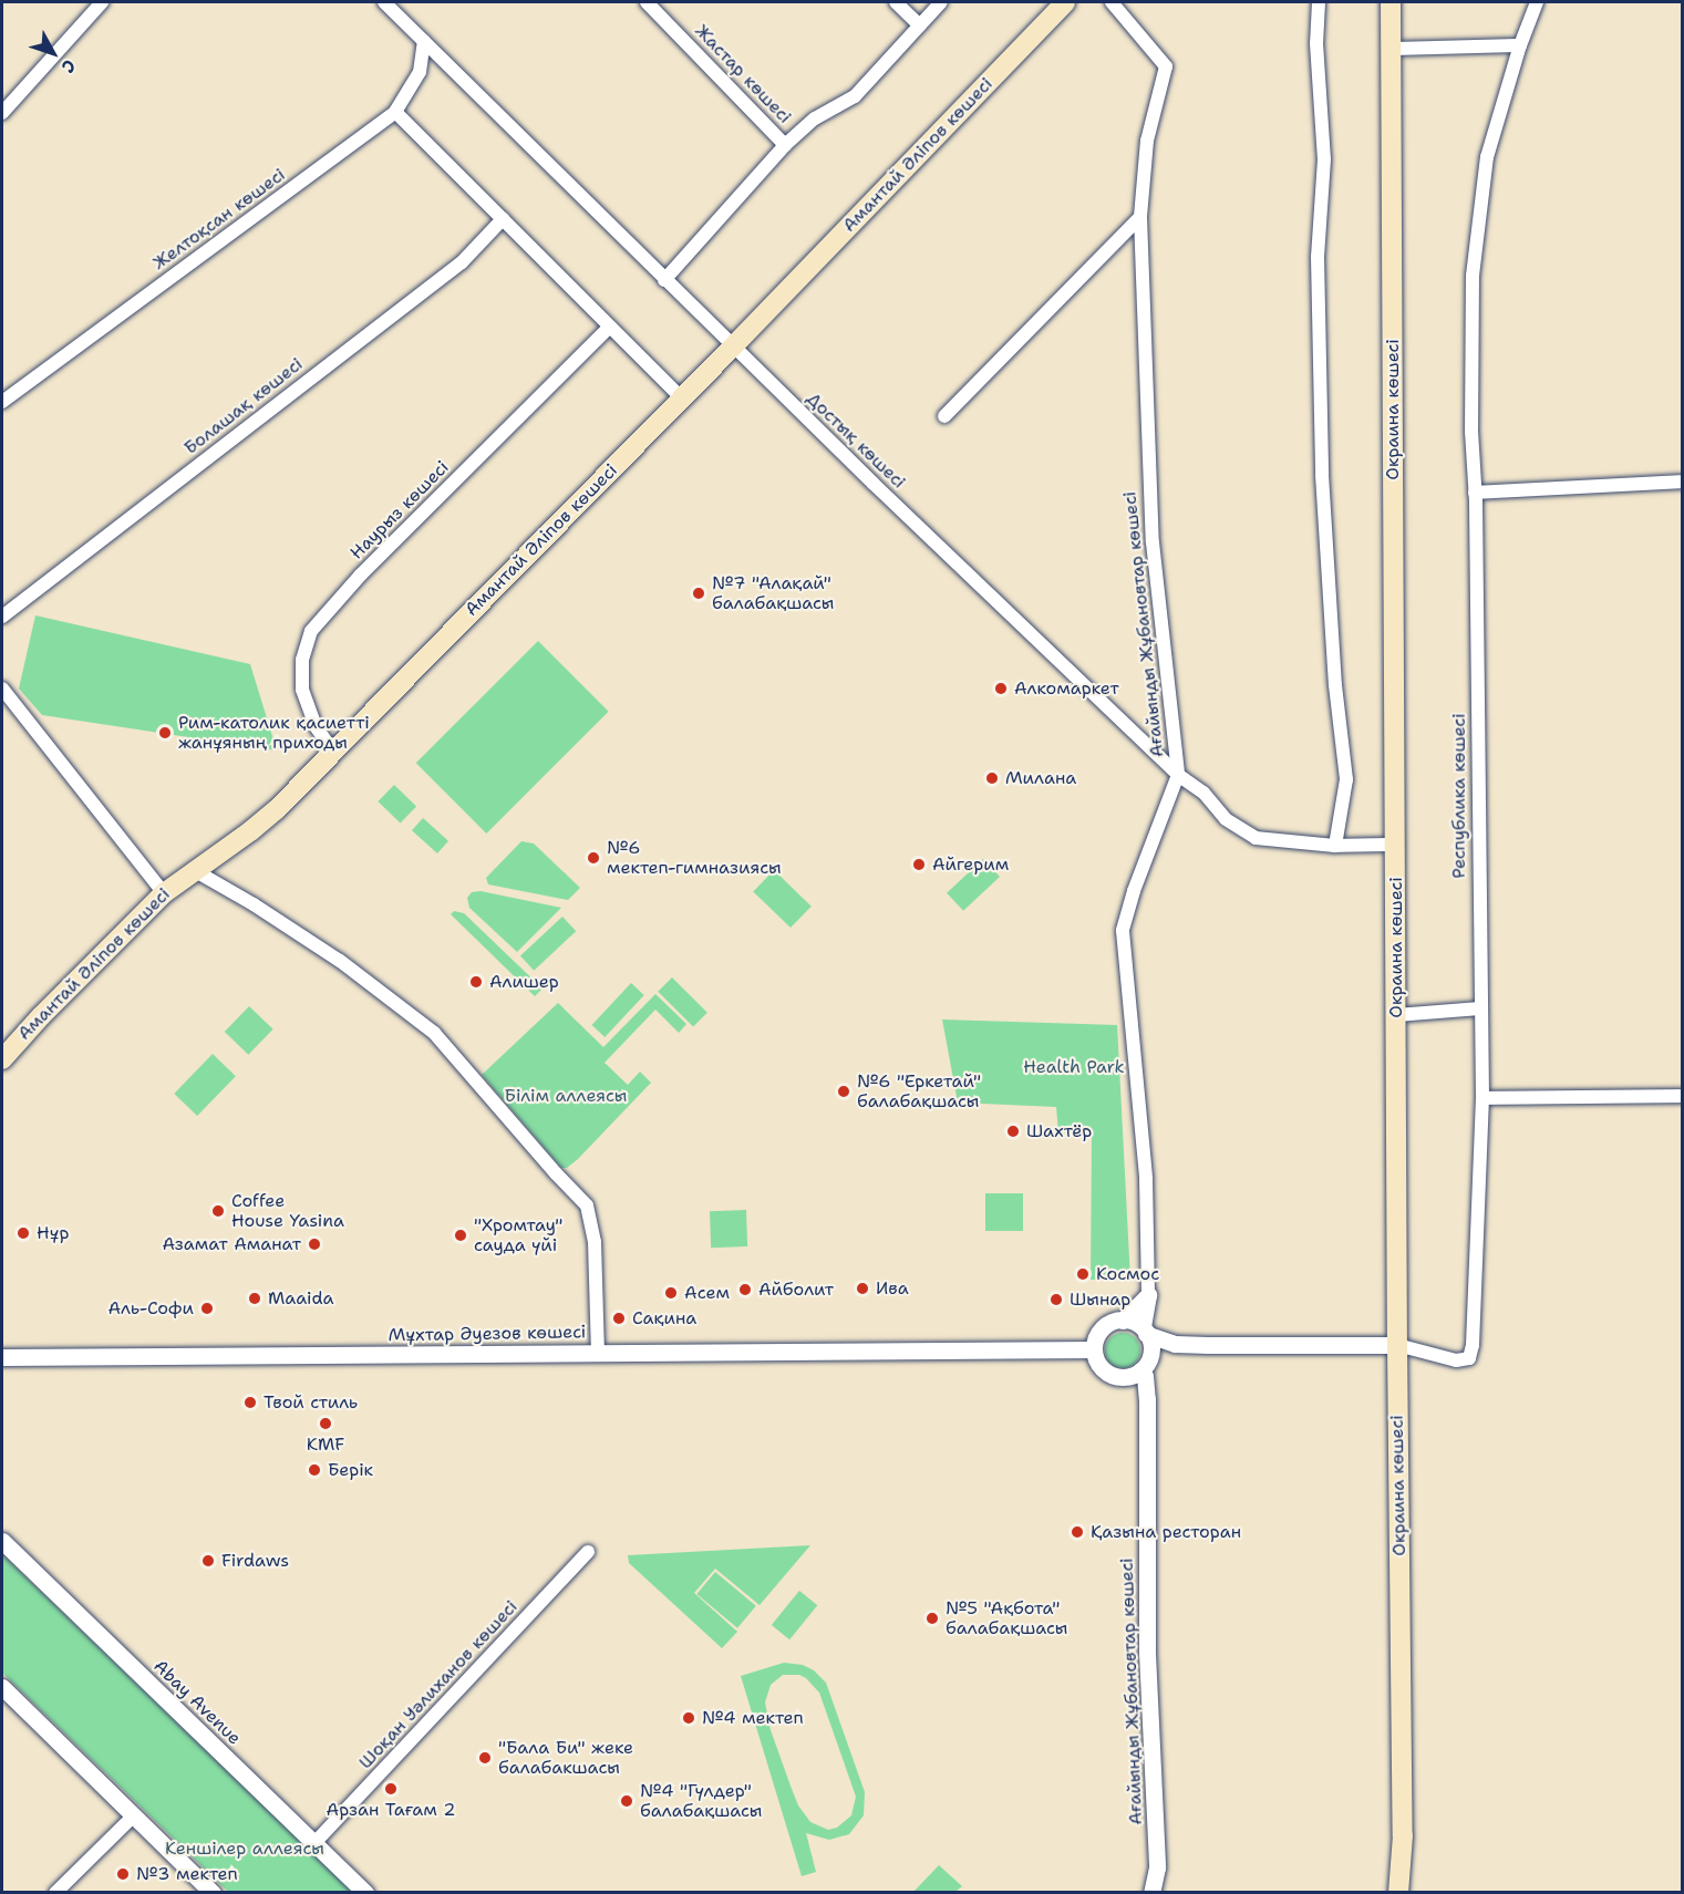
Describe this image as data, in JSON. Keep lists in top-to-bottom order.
{
  "streets": {
    "main road": ["Амантай Әліпов көшесі", "Окраина көшесі"],
    "street": [
      "Жастар көшесі",
      "Желтоқсан көшесі",
      "Болашақ көшесі",
      "Достық көшесі",
      "Наурыз көшесі",
      "Ағайынды Жұбановтар көшесі",
      "Республика көшесі",
      "Мұхтар Әуезов көшесі",
      "Шоқан Уәлиханов көшесі",
      "Abay Avenue"
    ]
  },
  "crossings": [
    ["Амантай Әліпов көшесі", "Достық көшесі"],
    ["Амантай Әліпов көшесі", "Наурыз көшесі"],
    ["Желтоқсан көшесі", "Достық көшесі"],
    ["Окраина көшесі", "Достық көшесі"],
    ["Окраина көшесі", "Республика көшесі"],
    ["Достық көшесі", "Ағайынды Жұбановтар көшесі"],
    ["Ағайынды Жұбановтар көшесі", "Мұхтар Әуезов көшесі"],
    ["Шоқан Уәлиханов көшесі", "Abay Avenue"]
  ],
  "parks": ["Health Park", "Білім аллеясы", "Кеншілер аллеясы"],
  "places": [
    "№7 \"Алақай\" балабақшасы",
    "Алкомаркет",
    "Рим-католик қасиетті жанұяның приходы",
    "Милана",
    "№6 мектеп-гимназиясы",
    "Айгерим",
    "Алишер",
    "№6 \"Еркетай\" балабақшасы",
    "Шахтёр",
    "Coffee House Yasina",
    "Нұр",
    "\"Хромтау\" сауда үйі",
    "Азамат Аманат",
    "Космос",
    "Ива",
    "Айболит",
    "Асем",
    "Maaida",
    "Шынар",
    "Аль-Софи",
    "Сақина",
    "Твой стиль",
    "KMF",
    "Берік",
    "Қазына ресторан",
    "Firdaws",
    "№5 \"Ақбота\" балабақшасы",
    "№4 мектеп",
    "\"Бала Би\" жеке балабакшасы",
    "Арзан Тағам 2",
    "№4 \"Гүлдер\" балабақшасы",
    "№3 мектеп"
  ],
  "north": "bottom right"
}
